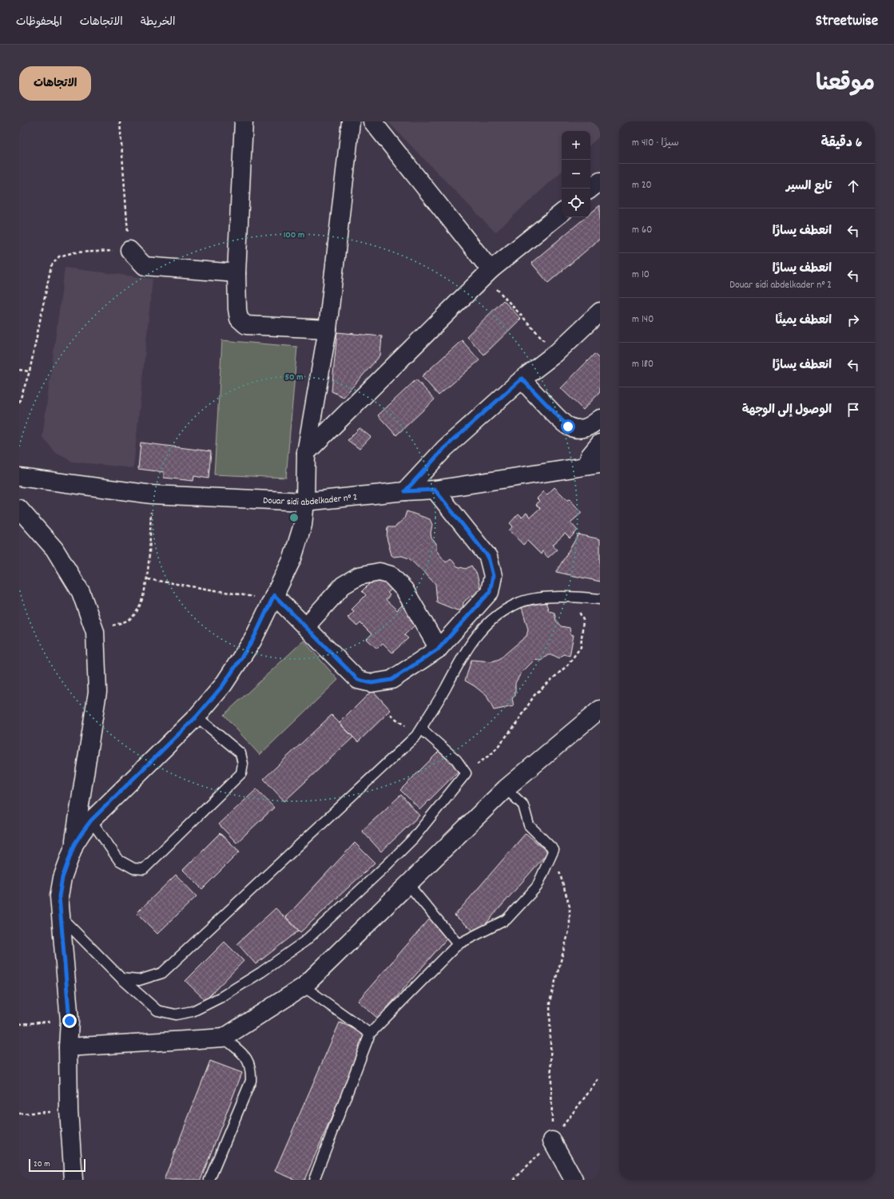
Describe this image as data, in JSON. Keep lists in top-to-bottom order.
{
  "streets": {
    "street": ["Douar sidi abdelkader n° 2"]
  },
  "scale_bar": "20 m",
  "page": {
    "header": "Streetwise",
    "nav": ["الخريطة", "الاتجاهات", "المحفوظات"],
    "title": "موقعنا",
    "buttons": "الاتجاهات",
    "heading": ["6 دقيقة", "سيرًا · 410 m"],
    "map_buttons": ["+", "−"],
    "list": [
      ["تابع السير", "20 m"],
      ["انعطف يسارًا", "60 m"],
      ["انعطف يسارًا", "Douar sidi abdelkader n° 2", "10 m"],
      ["انعطف يمينًا", "140 m"],
      ["انعطف يسارًا", "180 m"],
      "الوصول إلى الوجهة"
    ],
    "scale": "20 m"
  },
  "rings": ["100 m", "50 m"]
}
